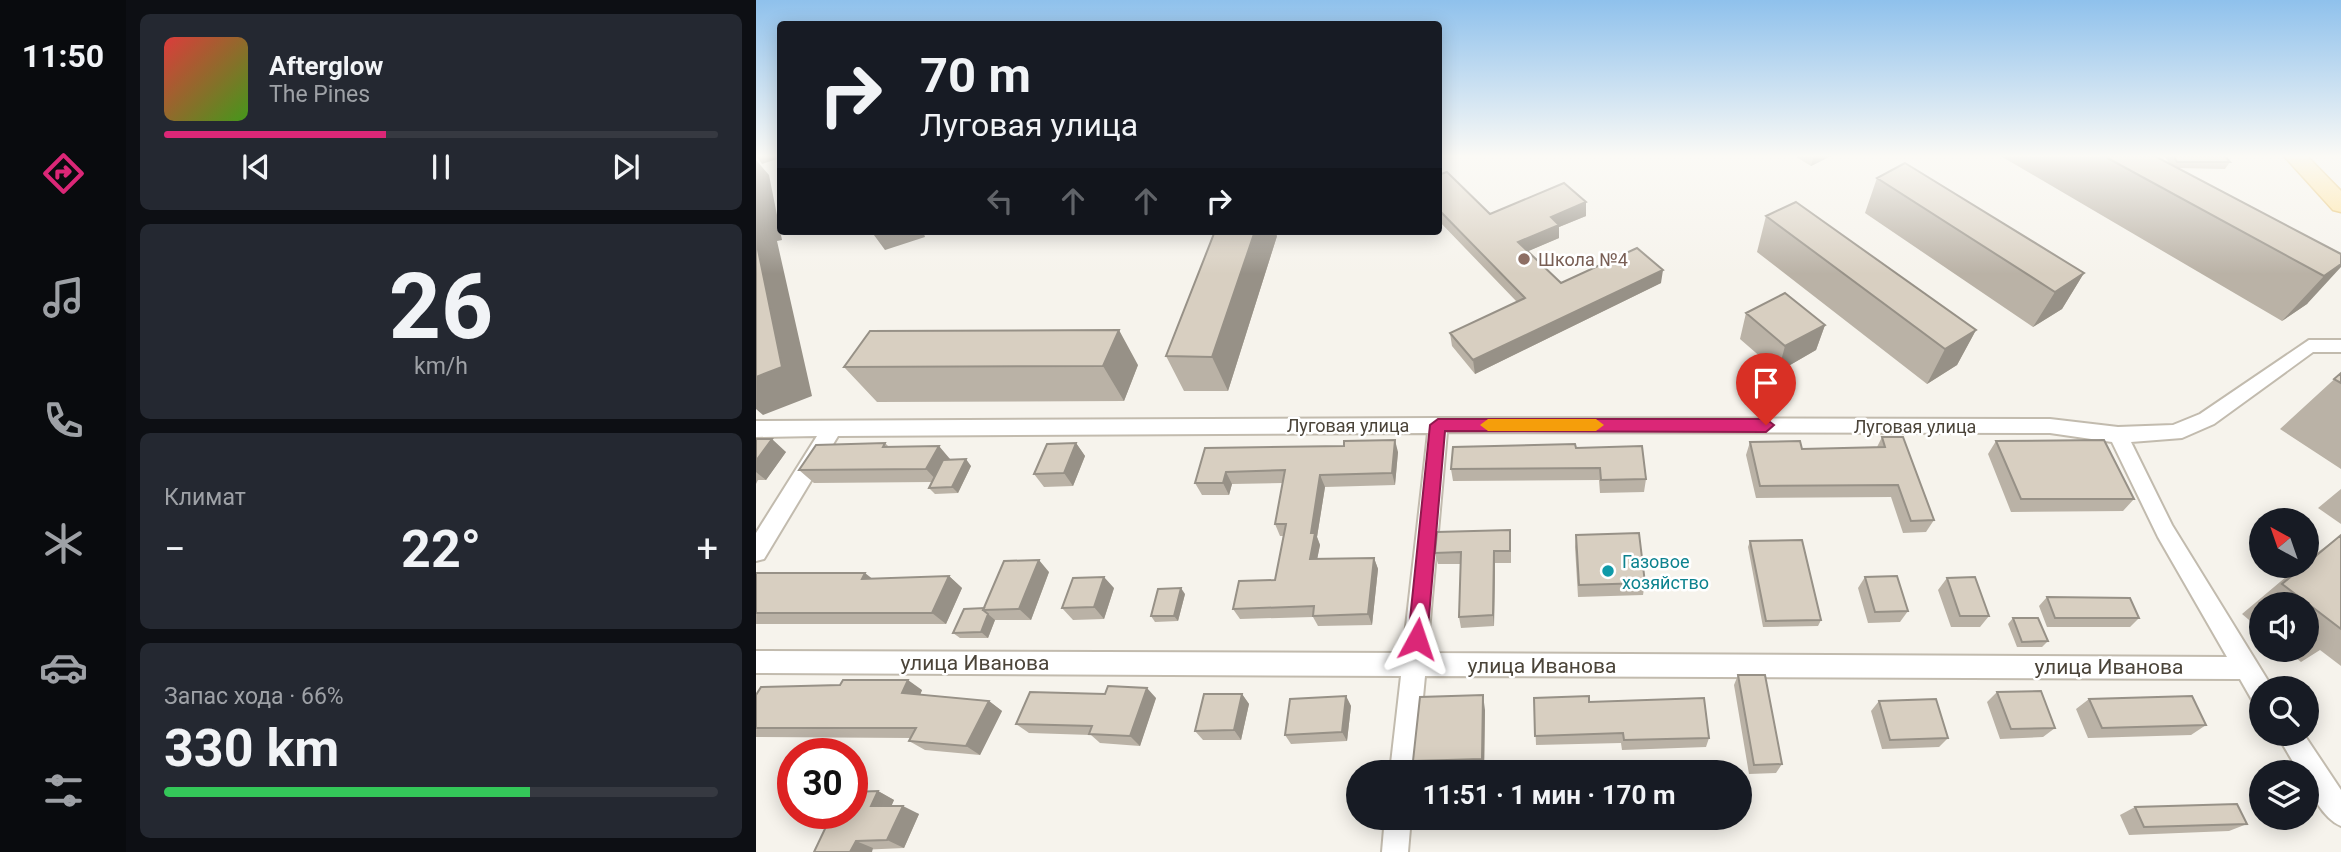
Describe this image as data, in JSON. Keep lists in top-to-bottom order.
{
  "streets": {
    "street": ["Луговая улица", "улица Иванова"]
  },
  "places": ["Школа №4", "Газовое хозяйство"],
  "north": "top left",
  "page": {
    "tabs": "11:50",
    "turn": ["70 m", "Луговая улица"],
    "song": ["Afterglow", "The Pines"],
    "tile": [
      ["26", "km/h"],
      "Климат",
      ["Запас хода · 66%", "330 km"]
    ],
    "heat": ["−", "22°", "+"],
    "limit": "30",
    "trip": "11:51 · 1 мин · 170 m"
  }
}
